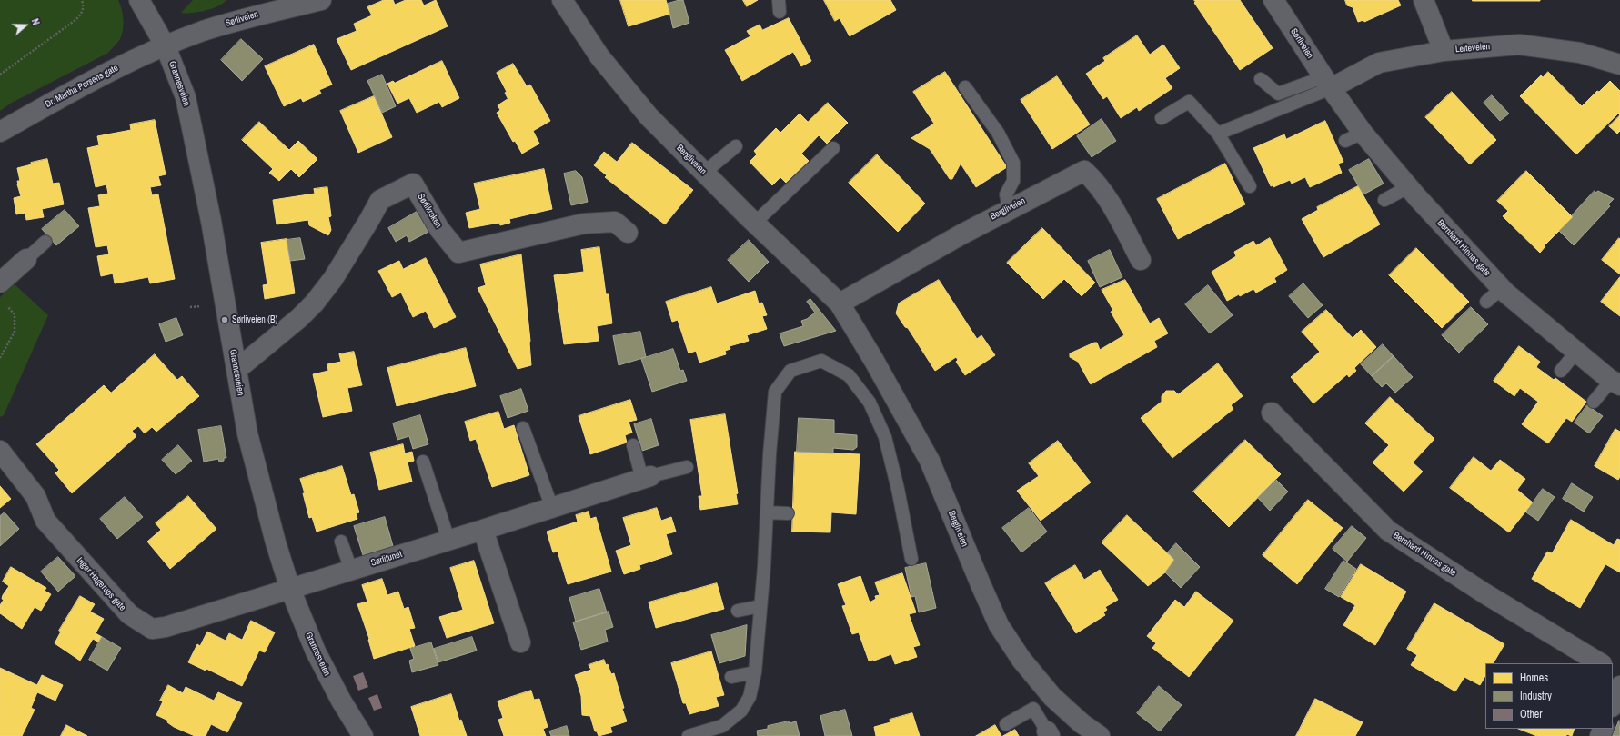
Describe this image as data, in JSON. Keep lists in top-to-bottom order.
{
  "streets": {
    "street": [
      "Sørliveien",
      "Leiteveien",
      "Grannesveien",
      "Dr. Martha Persens gate",
      "Bergliveien",
      "Sørlikroken",
      "Bernhard Hinnas gate",
      "Sørlitunet",
      "Inger Hagerups gate"
    ]
  },
  "crossings": [
    ["Sørliveien", "Leiteveien"],
    ["Sørliveien", "Grannesveien"],
    ["Sørliveien", "Dr. Martha Persens gate"],
    ["Sørliveien", "Bernhard Hinnas gate"],
    ["Leiteveien", "Bernhard Hinnas gate"],
    ["Grannesveien", "Dr. Martha Persens gate"],
    ["Grannesveien", "Sørlikroken"],
    ["Grannesveien", "Sørlitunet"],
    ["Grannesveien", "Inger Hagerups gate"],
    ["Sørlitunet", "Inger Hagerups gate"]
  ],
  "places": ["Sørliveien (B)"],
  "legend": ["Homes", "Industry", "Other"],
  "north": "right"
}
